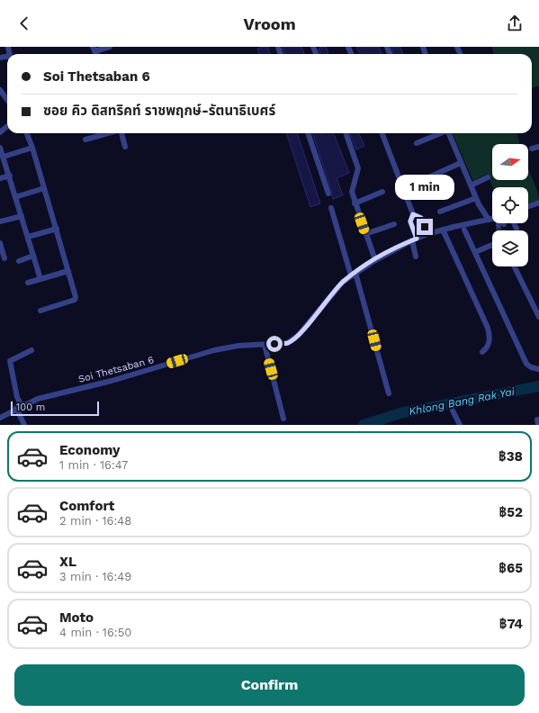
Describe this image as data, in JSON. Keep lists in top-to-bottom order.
{
  "streets": {
    "street": ["Soi Thetsaban 6"]
  },
  "water": ["Khlong Bang Rak Yai"],
  "scale_bar": "100 m",
  "north": "right",
  "page": {
    "header": "Vroom",
    "banner": ["Soi Thetsaban 6", "ซอย คิว ดิสทริคท์ ราชพฤกษ์-รัตนาธิเบศร์"],
    "bubble": "1 min",
    "scale": "100 m",
    "list": [
      {
        "name": "Economy",
        "note": "1 min · 16:47",
        "value": "฿38"
      },
      {
        "name": "Comfort",
        "note": "2 min · 16:48",
        "value": "฿52"
      },
      {
        "name": "XL",
        "note": "3 min · 16:49",
        "value": "฿65"
      },
      {
        "name": "Moto",
        "note": "4 min · 16:50",
        "value": "฿74"
      }
    ],
    "buttons": "Confirm"
  }
}
